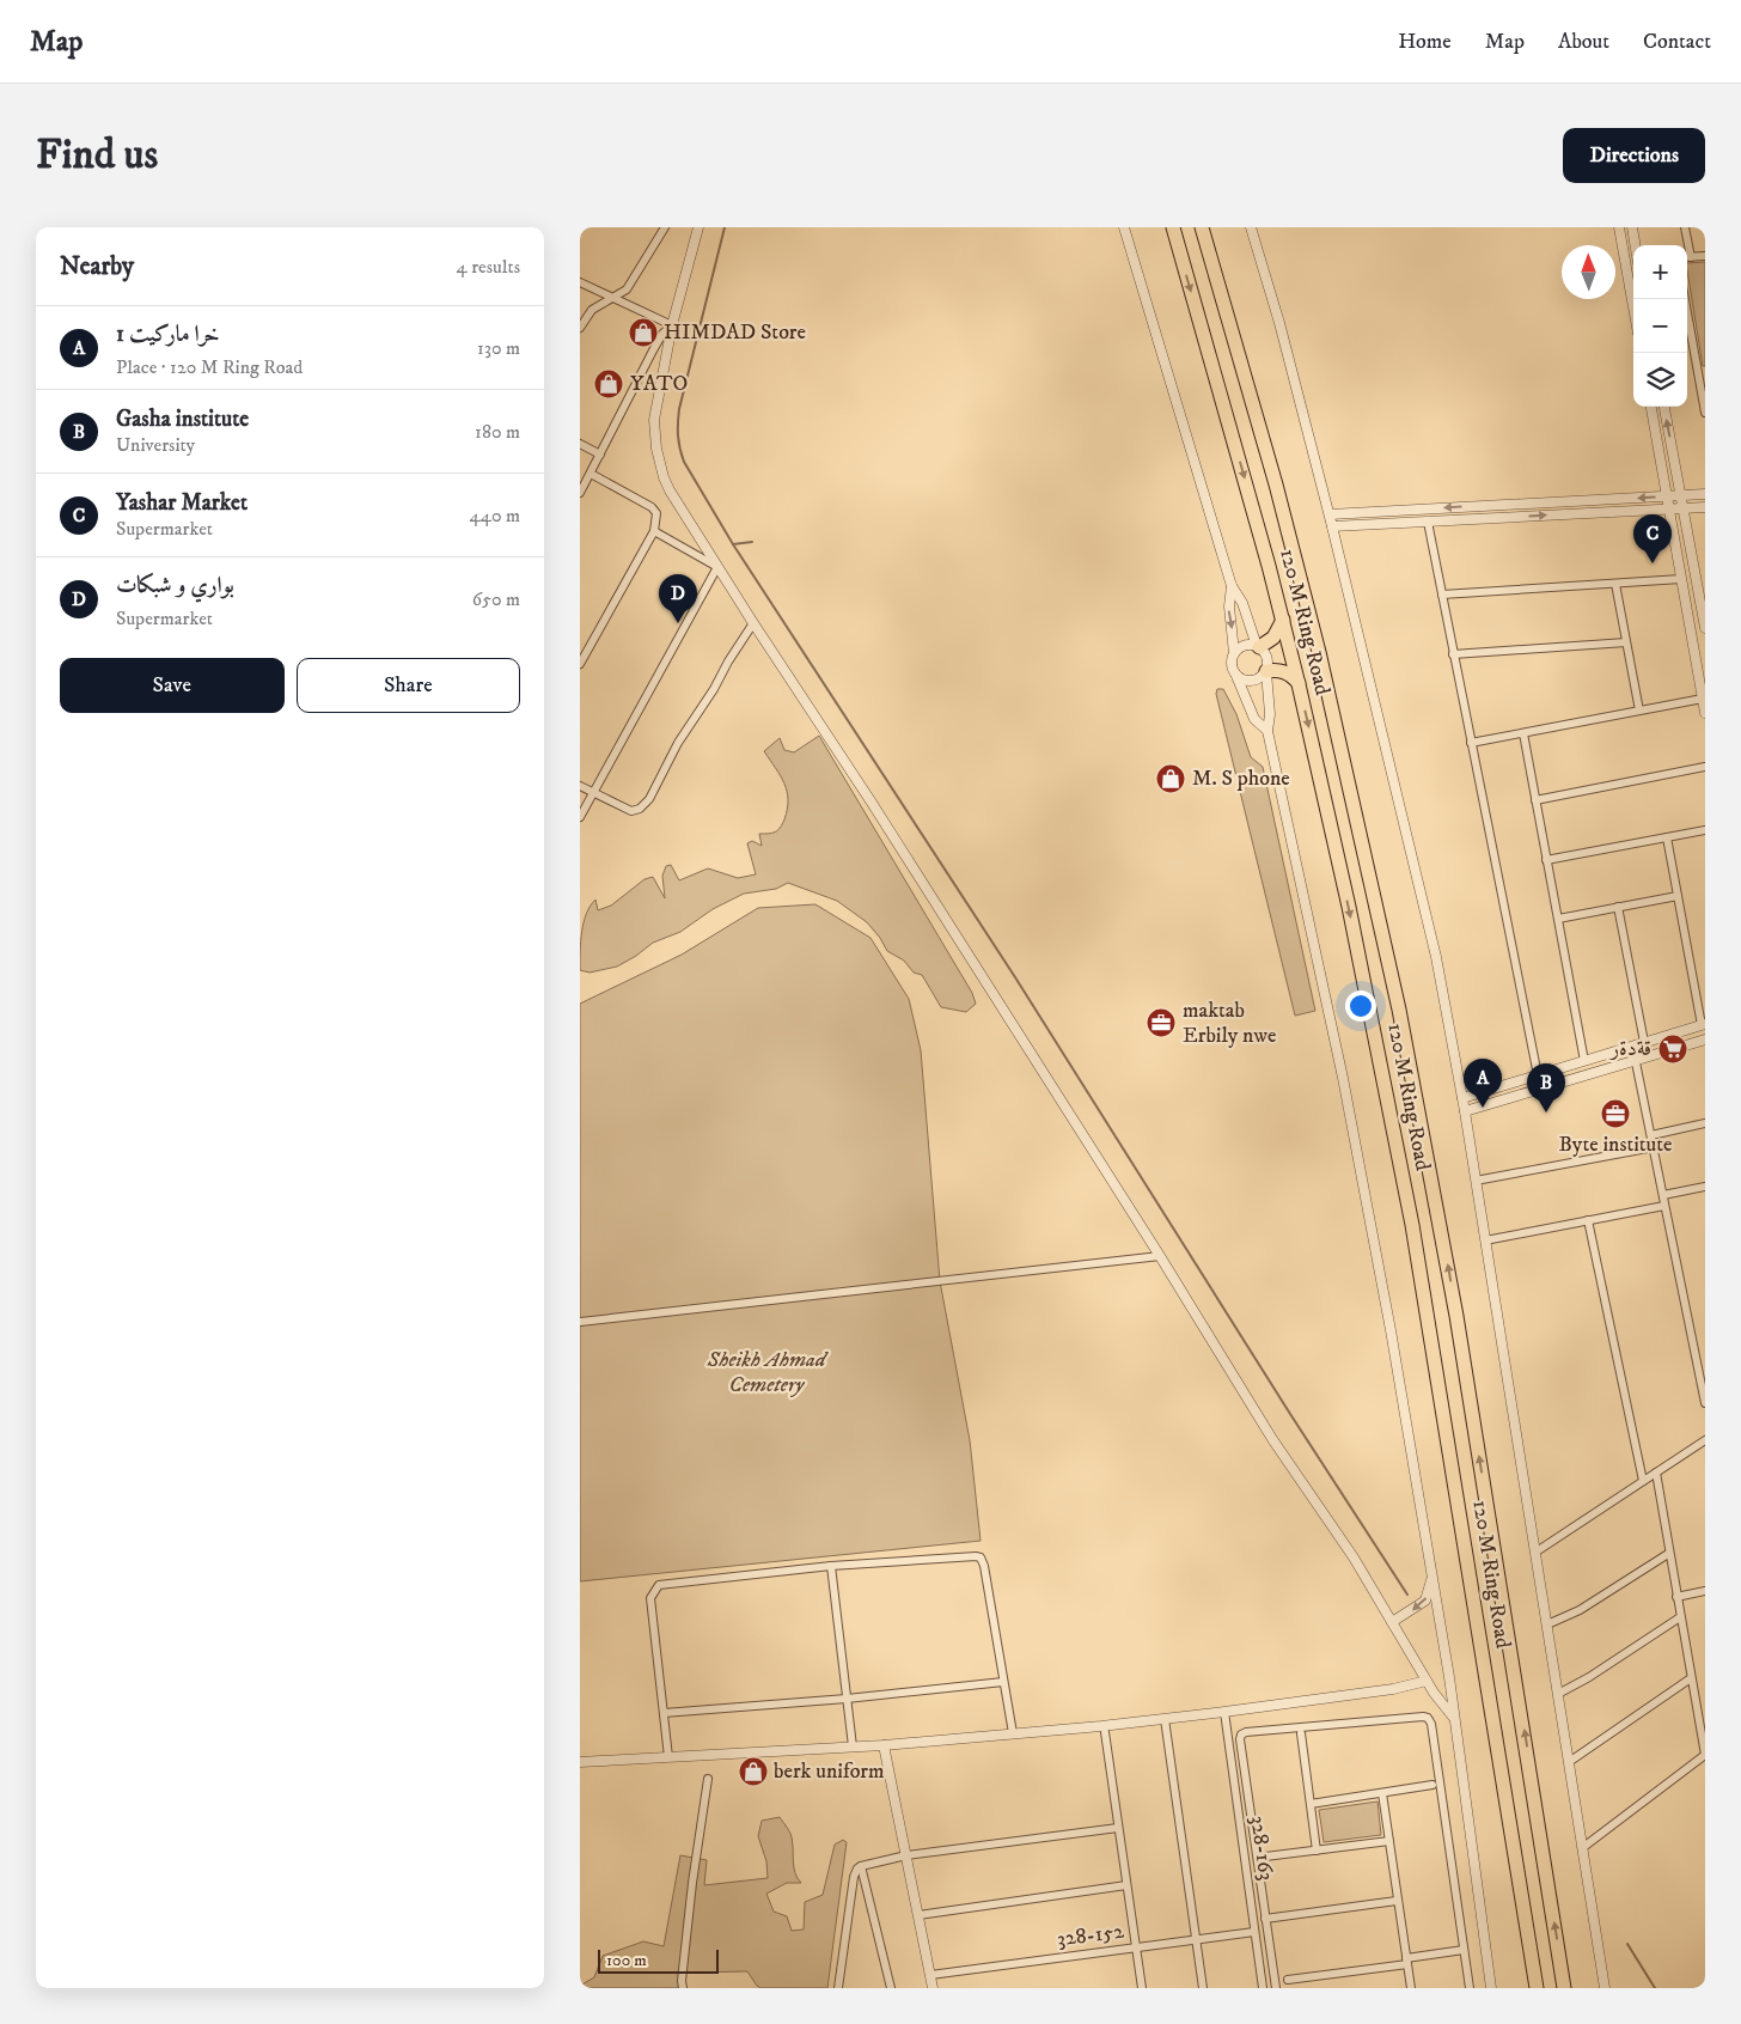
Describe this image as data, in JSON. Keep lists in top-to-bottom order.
{
  "streets": {
    "highway": ["120 M Ring Road"],
    "street": ["328-163", "328-152"]
  },
  "crossings": [
    ["328-163", "328-152"]
  ],
  "parks": ["Sheikh Ahmad Cemetery"],
  "places": {
    "shop": [
      "HIMDAD Store",
      "YATO",
      "M. S phone",
      "berk uniform"
    ],
    "office": ["maktab Erbily nwe", "Byte institute"],
    "supermarket": ["قةدةر"]
  },
  "scale_bar": "100 m",
  "north": "top",
  "page": {
    "header": "Map",
    "nav": [
      "Home",
      "Map",
      "About",
      "Contact"
    ],
    "buttons": [
      "Directions",
      ["Save", "Share"]
    ],
    "title": "Find us",
    "heading": ["Nearby", "4 results"],
    "map_buttons": ["+", "−"],
    "list": [
      {
        "mark": "A",
        "name": "خرا ماركيت 1",
        "note": "Place · 120 M Ring Road",
        "value": "130 m"
      },
      {
        "mark": "B",
        "name": "Gasha institute",
        "note": "University",
        "value": "180 m"
      },
      {
        "mark": "C",
        "name": "Yashar Market",
        "note": "Supermarket",
        "value": "440 m"
      },
      {
        "mark": "D",
        "name": "بواري و شبكات",
        "note": "Supermarket",
        "value": "650 m"
      }
    ],
    "pins": [
      "C",
      "D",
      "A",
      "B"
    ],
    "scale": "100 m"
  }
}
